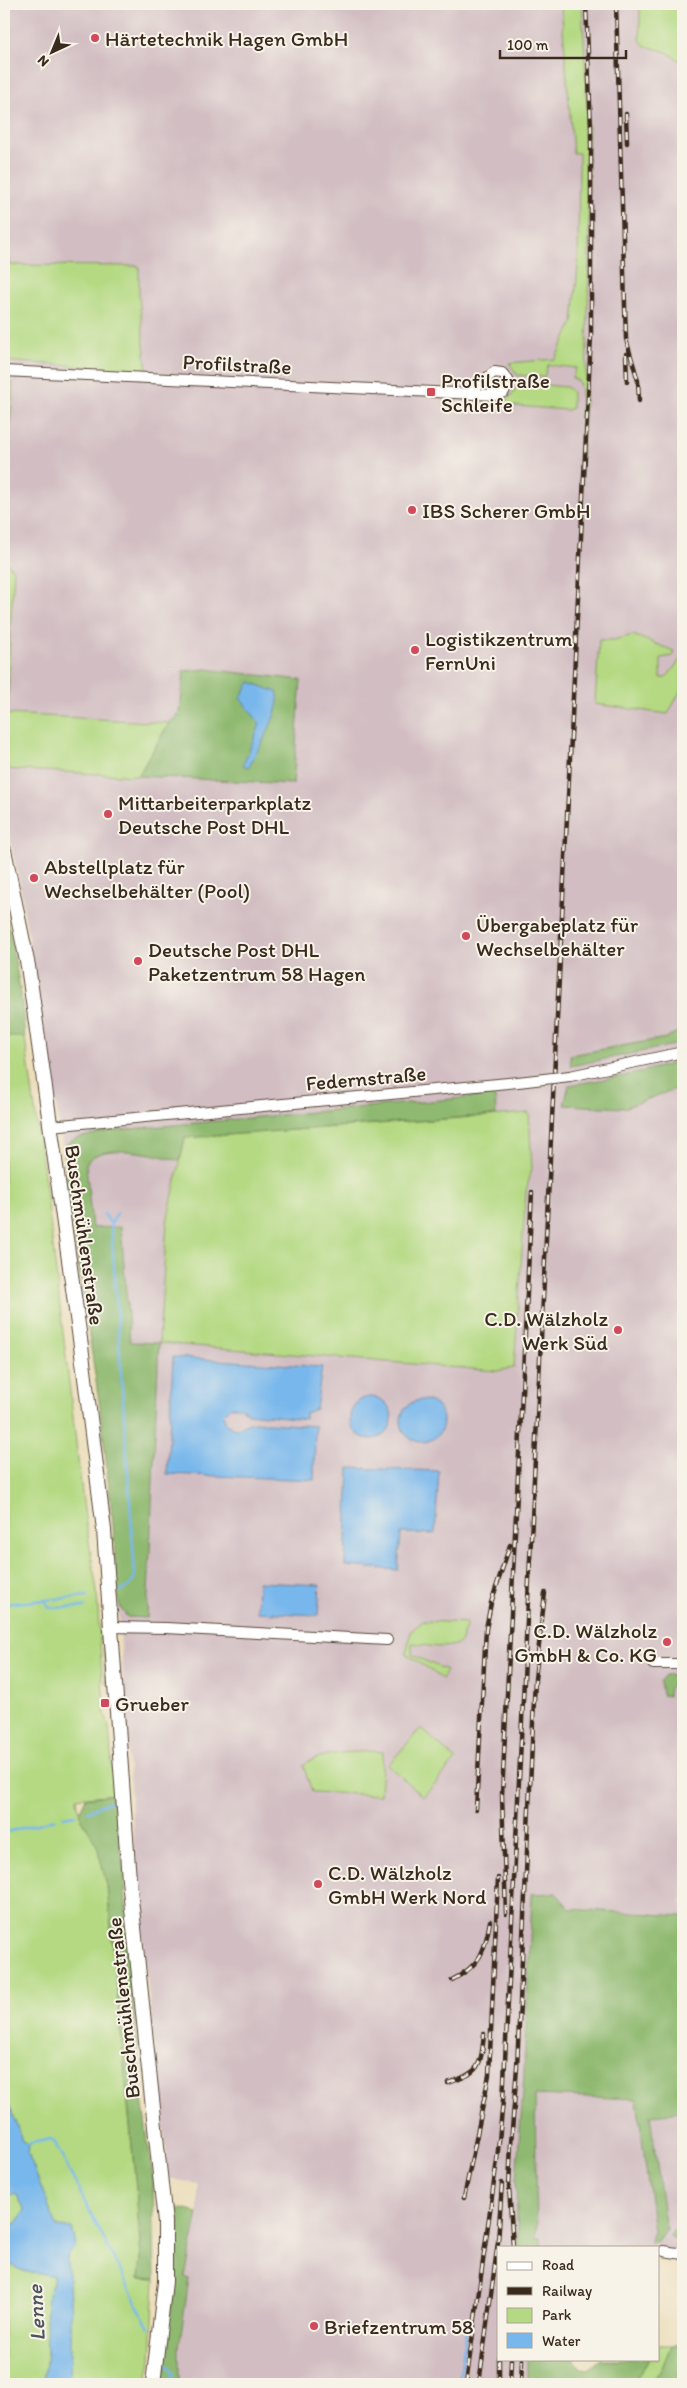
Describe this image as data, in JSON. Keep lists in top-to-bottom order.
{
  "streets": {
    "street": ["Profilstraße", "Federnstraße", "Buschmühlenstraße"]
  },
  "crossings": [
    ["Federnstraße", "Buschmühlenstraße"]
  ],
  "water": ["Lenne"],
  "places": {
    "other": [
      "Härtetechnik Hagen GmbH",
      "IBS Scherer GmbH",
      "Logistikzentrum FernUni",
      "Mittarbeiterparkplatz Deutsche Post DHL",
      "Abstellplatz für Wechselbehälter (Pool)",
      "Übergabeplatz für Wechselbehälter",
      "Deutsche Post DHL Paketzentrum 58 Hagen",
      "C.D. Wälzholz Werk Süd",
      "C.D. Wälzholz GmbH & Co. KG",
      "C.D. Wälzholz GmbH Werk Nord",
      "Briefzentrum 58"
    ],
    "transit": ["Profilstraße Schleife", "Grueber"]
  },
  "legend": [
    "Road",
    "Railway",
    "Park",
    "Water"
  ],
  "scale_bar": "100 m",
  "north": "bottom left"
}
